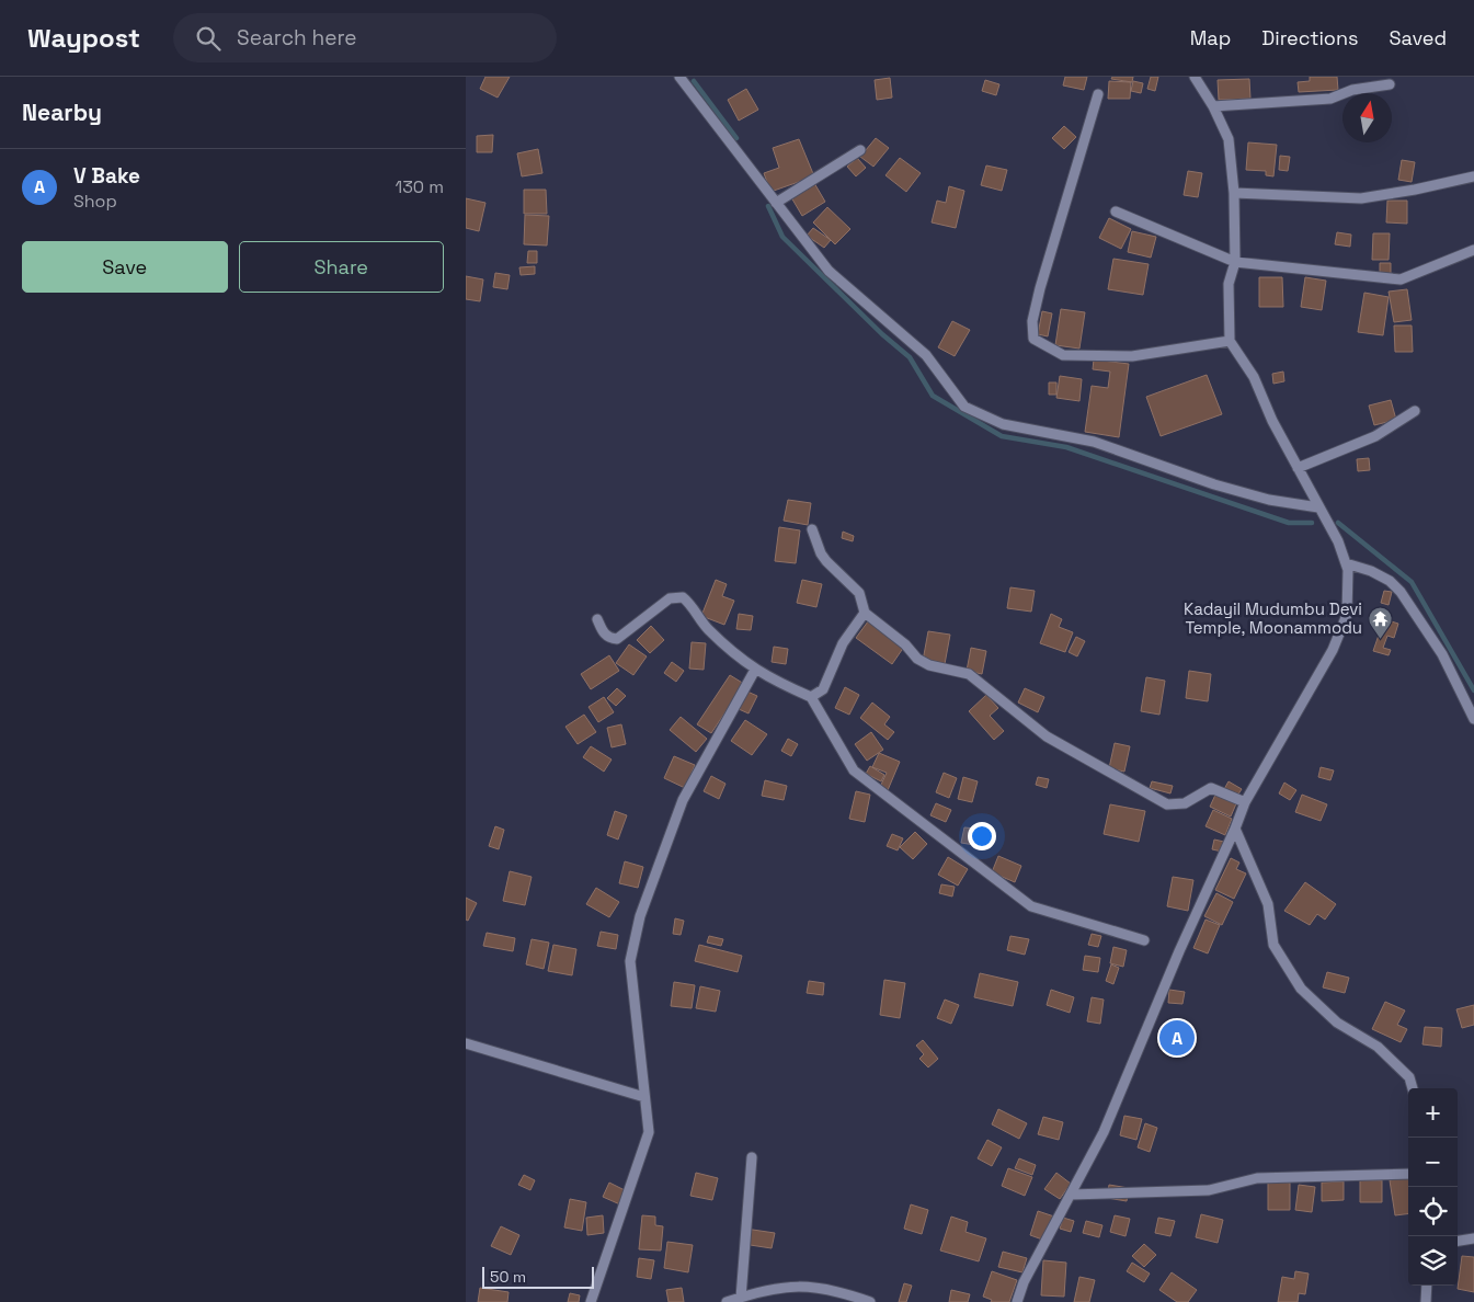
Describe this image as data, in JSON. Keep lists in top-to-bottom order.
{
  "places": {
    "temple": ["Kadayil Mudumbu Devi Temple, Moonammodu"]
  },
  "scale_bar": "50 m",
  "north": "top",
  "page": {
    "header": "Waypost",
    "search": "Search here",
    "nav": ["Map", "Directions", "Saved"],
    "heading": "Nearby",
    "list": [
      {
        "mark": "A",
        "name": "V Bake",
        "note": "Shop",
        "value": "130 m"
      }
    ],
    "buttons": ["Save", "Share"],
    "pins": "A",
    "map_buttons": ["+", "−"],
    "scale": "50 m"
  }
}
